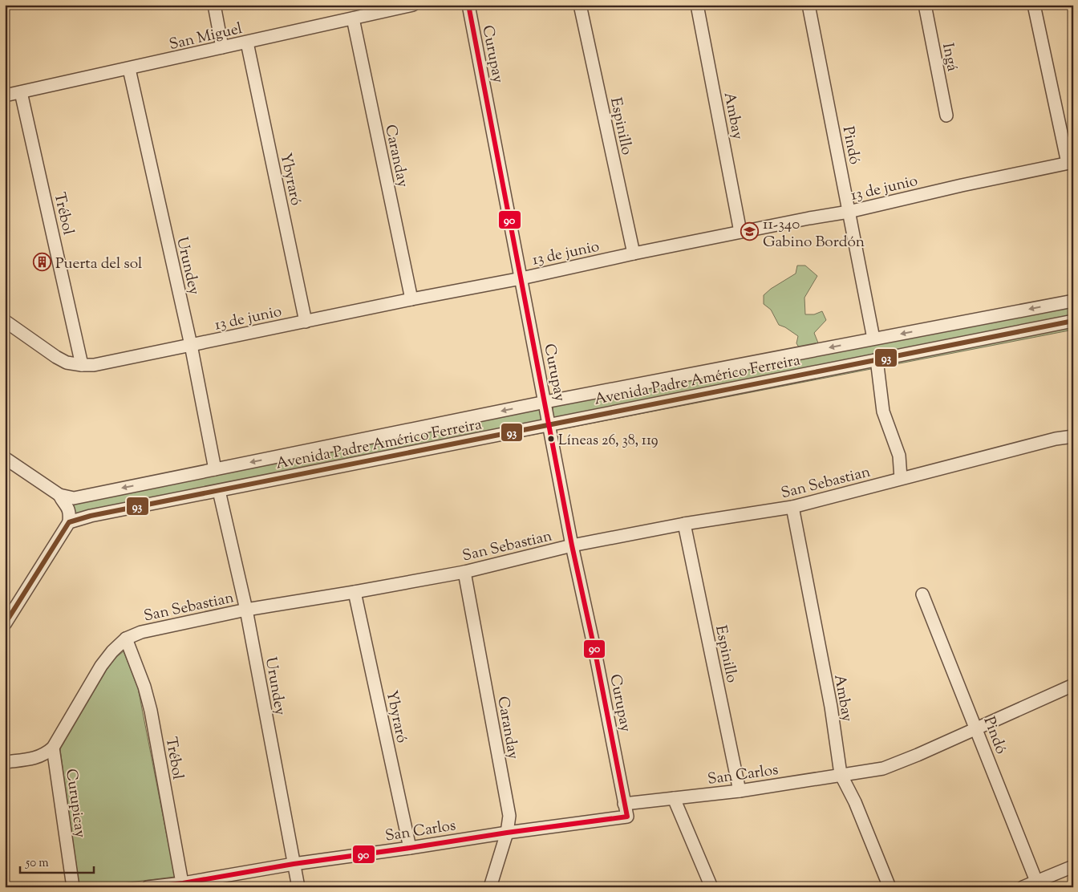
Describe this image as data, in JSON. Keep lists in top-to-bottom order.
{
  "streets": {
    "street": [
      "San Miguel",
      "Curupay",
      "Ingá",
      "Ambay",
      "Espinillo",
      "Pindó",
      "Caranday",
      "Ybyraró",
      "13 de junio",
      "Trébol",
      "Urundey",
      "Avenida Padre Américo Ferreira",
      "San Sebastian",
      "San Carlos",
      "Curupicay"
    ]
  },
  "crossings": [
    ["San Miguel", "Caranday"],
    ["San Miguel", "Ybyraró"],
    ["San Miguel", "Trébol"],
    ["San Miguel", "Urundey"],
    ["Curupay", "13 de junio"],
    ["Curupay", "Avenida Padre Américo Ferreira"],
    ["Curupay", "San Sebastian"],
    ["Curupay", "San Carlos"],
    ["Ambay", "13 de junio"],
    ["Ambay", "San Sebastian"],
    ["Ambay", "San Carlos"],
    ["Espinillo", "13 de junio"],
    ["Espinillo", "San Sebastian"],
    ["Espinillo", "San Carlos"],
    ["Pindó", "13 de junio"],
    ["Pindó", "Avenida Padre Américo Ferreira"],
    ["Pindó", "San Carlos"],
    ["Caranday", "13 de junio"],
    ["Caranday", "San Sebastian"],
    ["Caranday", "San Carlos"],
    ["Ybyraró", "13 de junio"],
    ["Ybyraró", "San Sebastian"],
    ["Ybyraró", "San Carlos"],
    ["13 de junio", "Trébol"],
    ["13 de junio", "Urundey"],
    ["Trébol", "San Sebastian"],
    ["Trébol", "San Carlos"],
    ["Urundey", "Avenida Padre Américo Ferreira"],
    ["Urundey", "San Sebastian"],
    ["Urundey", "San Carlos"],
    ["San Sebastian", "Curupicay"]
  ],
  "places": {
    "school or university": ["11-340 Gabino Bordón"],
    "building": ["Puerta del sol"],
    "other": ["Líneas 26, 38, 119"]
  },
  "lines": ["transit line 90", "transit line 93"],
  "scale_bar": "50 m"
}
